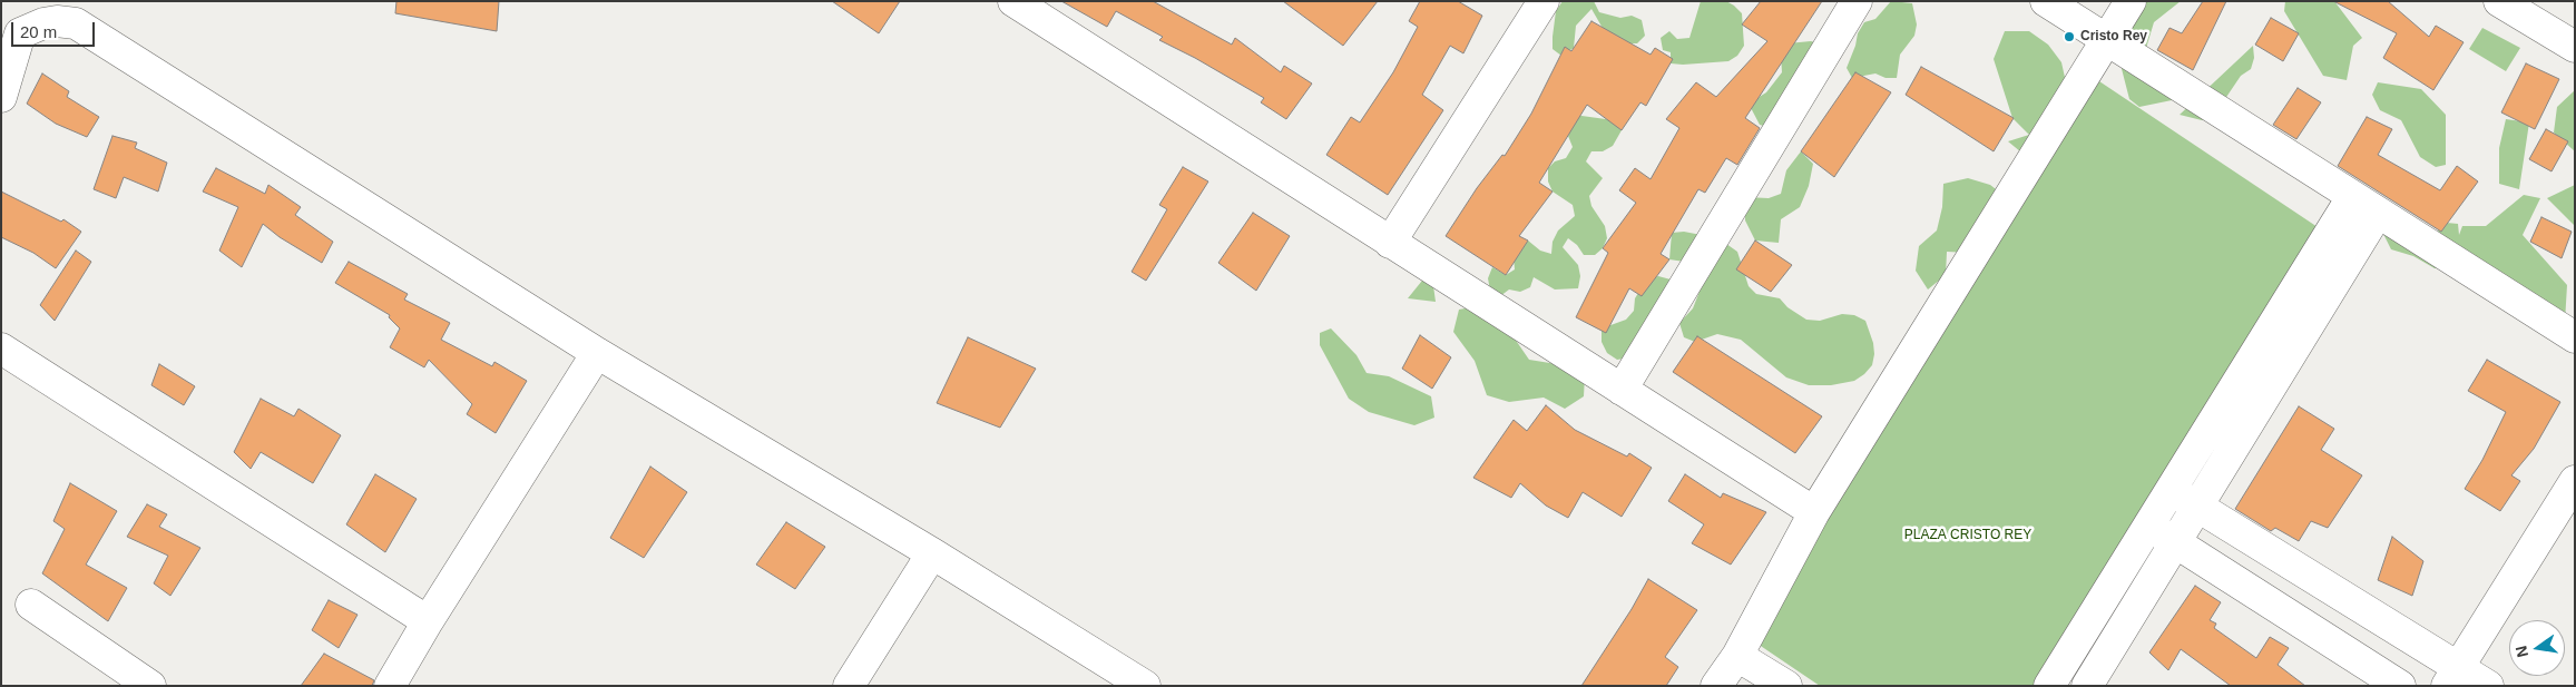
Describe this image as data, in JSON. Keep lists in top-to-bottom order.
{
  "parks": ["PLAZA CRISTO REY"],
  "places": ["Cristo Rey"],
  "scale_bar": "20 m",
  "north": "left"
}
